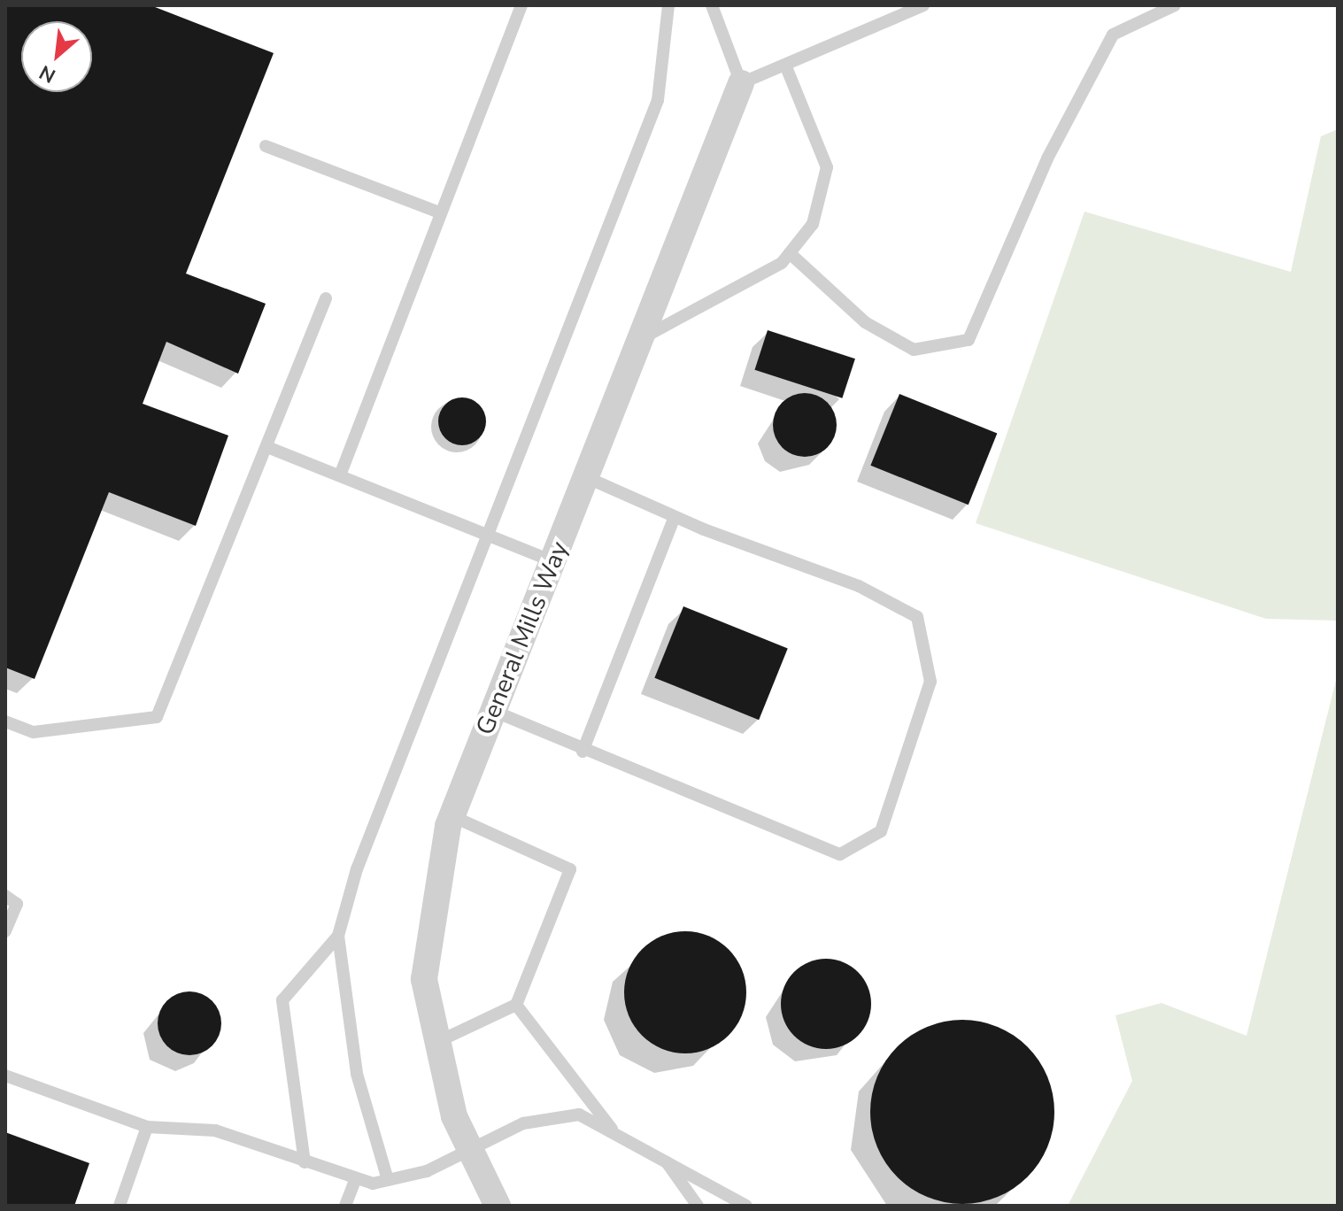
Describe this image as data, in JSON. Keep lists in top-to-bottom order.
{
  "streets": {
    "street": ["General Mills Way"]
  },
  "north": "bottom left"
}
